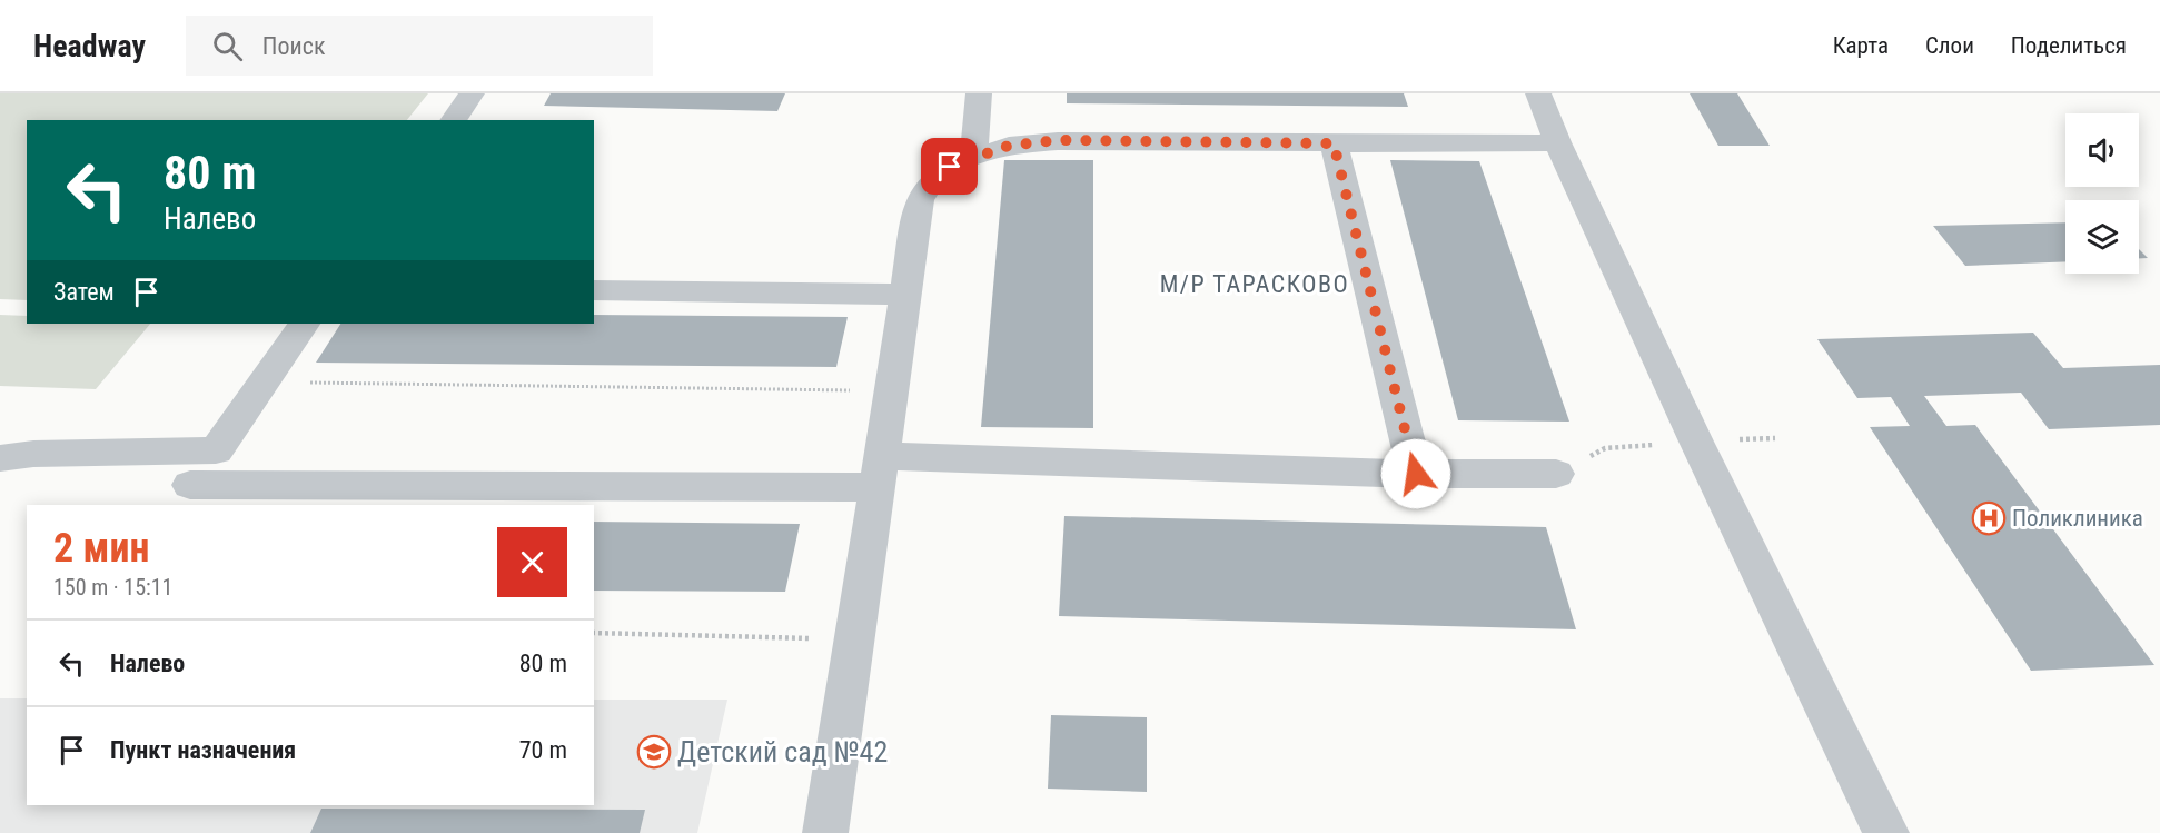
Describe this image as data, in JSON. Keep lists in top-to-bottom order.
{
  "districts": ["М/Р ТАРАСКОВО"],
  "places": {
    "hospital": ["Поликлиника"],
    "school or university": ["Детский сад №42"]
  },
  "page": {
    "header": "Headway",
    "search": "Поиск",
    "nav": ["Карта", "Слои", "Поделиться"],
    "turn": ["80 m", "Налево"],
    "then": "Затем",
    "heading": ["2 мин", "150 m · 15:11"],
    "list": [
      {
        "name": "Налево",
        "value": "80 m"
      },
      {
        "name": "Пункт назначения",
        "value": "70 m"
      }
    ]
  }
}
